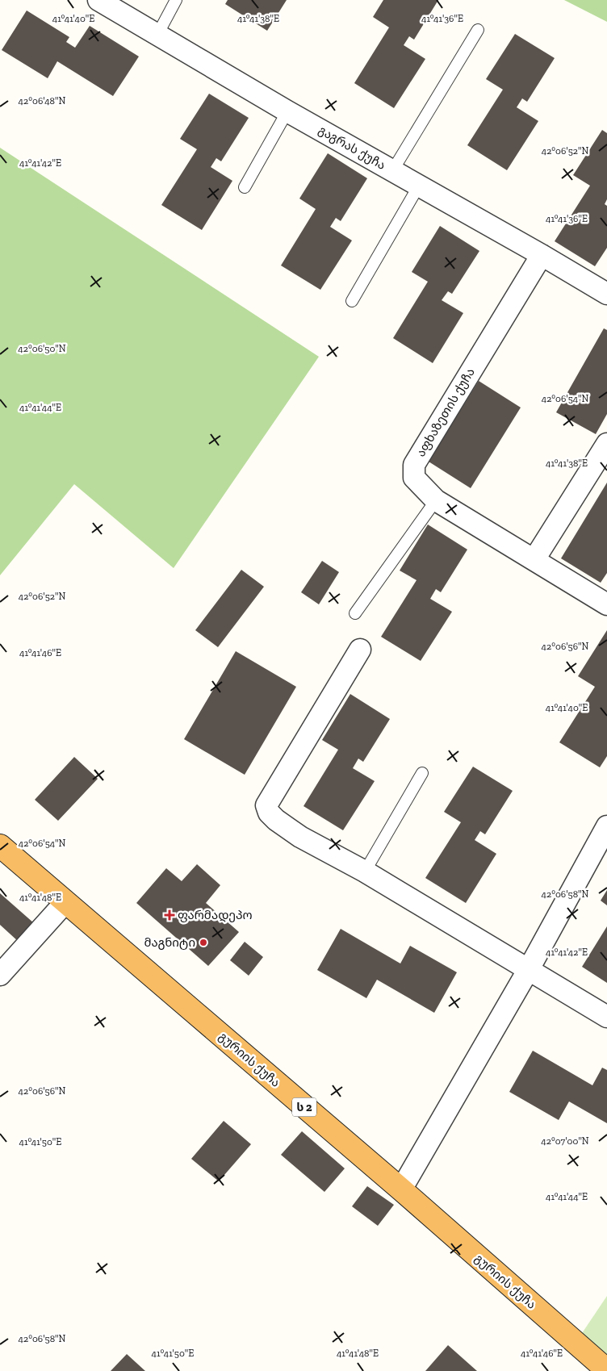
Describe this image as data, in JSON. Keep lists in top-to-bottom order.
{
  "streets": {
    "highway": ["გურიის ქუჩა", "ს 2"],
    "street": ["გაგრას ქუჩა", "აფხაზეთის ქუჩა"]
  },
  "crossings": [
    ["გაგრას ქუჩა", "აფხაზეთის ქუჩა"]
  ],
  "places": {
    "health": ["ფარმადეპო"],
    "other": ["მაგნიტი"]
  },
  "coordinates": [
    "41°41'40\"E",
    "41°41'38\"E",
    "41°41'36\"E",
    "42°06'48\"N",
    "42°06'52\"N",
    "41°41'42\"E",
    "42°06'50\"N",
    "42°06'54\"N",
    "41°41'44\"E",
    "42°06'56\"N",
    "41°41'46\"E",
    "42°06'58\"N",
    "41°41'48\"E",
    "42°07'00\"N",
    "41°41'50\"E"
  ]
}
